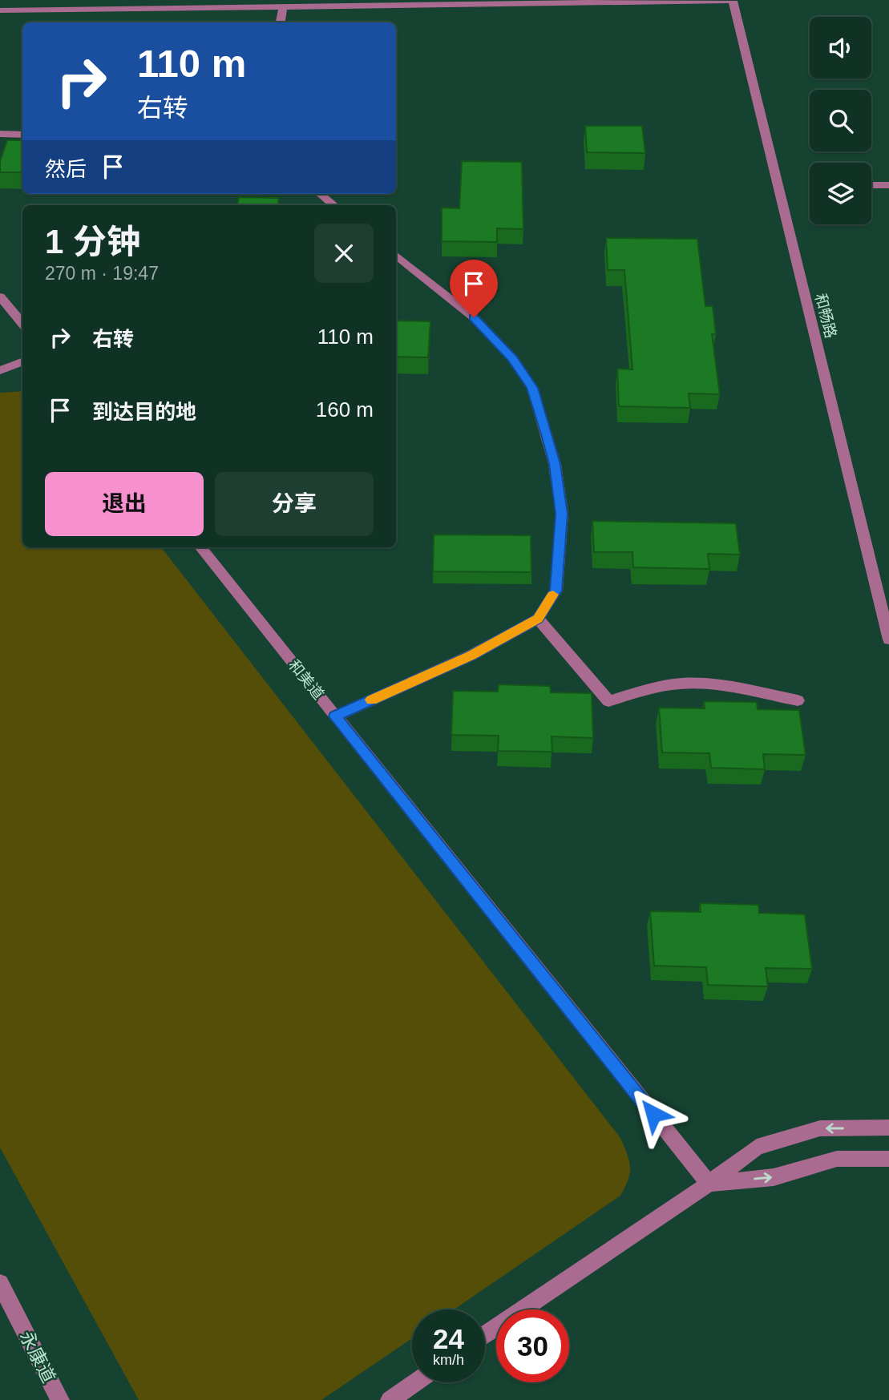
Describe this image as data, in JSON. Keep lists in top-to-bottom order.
{
  "streets": {
    "street": ["和畅路", "和美道", "永康道"]
  },
  "page": {
    "turn": ["110 m", "右转"],
    "then": "然后",
    "heading": ["1 分钟", "270 m · 19:47"],
    "list": [
      {
        "name": "右转",
        "value": "110 m"
      },
      {
        "name": "到达目的地",
        "value": "160 m"
      }
    ],
    "buttons": ["退出", "分享"],
    "speed": "24 km/h",
    "limit": "30"
  }
}
